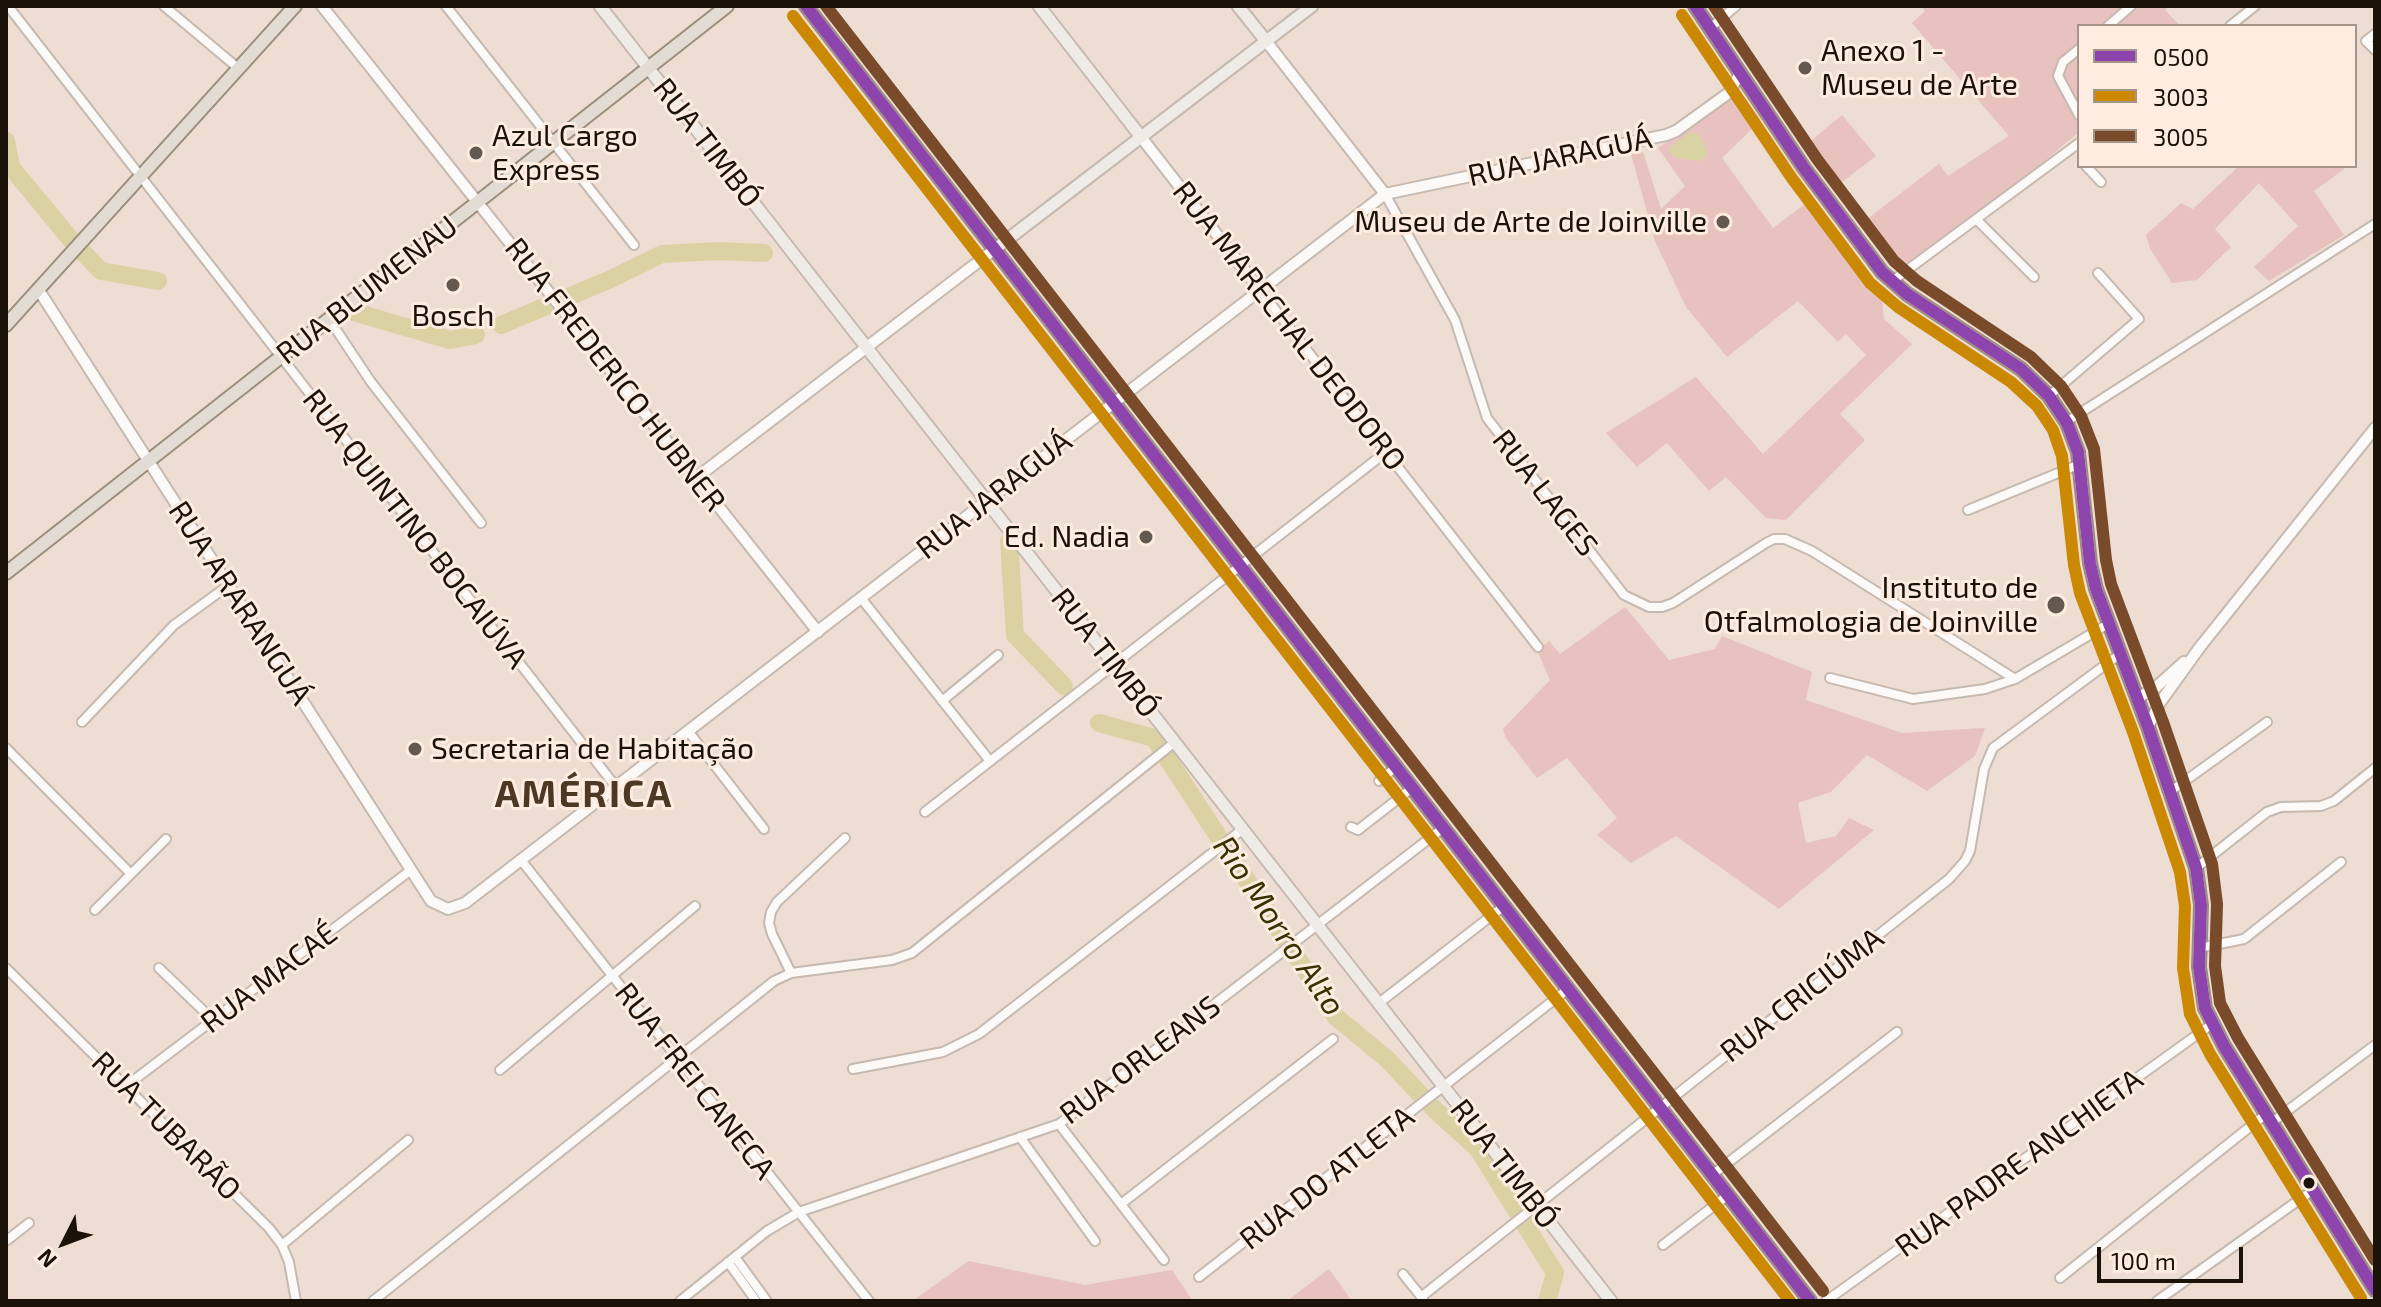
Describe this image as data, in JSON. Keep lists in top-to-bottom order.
{
  "streets": {
    "main road": [
      "RUA TIMBÓ",
      "RUA BLUMENAU",
      "RUA MARECHAL DEODORO",
      "RUA LAGES"
    ],
    "street": [
      "RUA JARAGUÁ",
      "RUA FREDERICO HUBNER",
      "RUA QUINTINO BOCAIÚVA",
      "RUA ARARANGUÁ",
      "RUA MACAÉ",
      "RUA CRICIÚMA",
      "RUA ORLEANS",
      "RUA FREI CANECA",
      "RUA TUBARÃO",
      "RUA PADRE ANCHIETA",
      "RUA DO ATLETA"
    ]
  },
  "crossings": [
    ["RUA TIMBÓ", "RUA JARAGUÁ"],
    ["RUA TIMBÓ", "RUA BLUMENAU"],
    ["RUA TIMBÓ", "RUA CRICIÚMA"],
    ["RUA TIMBÓ", "RUA ORLEANS"],
    ["RUA TIMBÓ", "RUA DO ATLETA"],
    ["RUA JARAGUÁ", "RUA MARECHAL DEODORO"],
    ["RUA JARAGUÁ", "RUA FREDERICO HUBNER"],
    ["RUA JARAGUÁ", "RUA LAGES"],
    ["RUA JARAGUÁ", "RUA QUINTINO BOCAIÚVA"],
    ["RUA JARAGUÁ", "RUA ARARANGUÁ"],
    ["RUA JARAGUÁ", "RUA FREI CANECA"],
    ["RUA BLUMENAU", "RUA FREDERICO HUBNER"],
    ["RUA BLUMENAU", "RUA QUINTINO BOCAIÚVA"],
    ["RUA BLUMENAU", "RUA ARARANGUÁ"],
    ["RUA ARARANGUÁ", "RUA MACAÉ"],
    ["RUA MACAÉ", "RUA TUBARÃO"],
    ["RUA ORLEANS", "RUA FREI CANECA"]
  ],
  "districts": ["AMÉRICA"],
  "water": ["Rio Morro Alto"],
  "places": [
    "Anexo 1 - Museu de Arte",
    "Azul Cargo Express",
    "Museu de Arte de Joinville",
    "Bosch",
    "Ed. Nadia",
    "Instituto de Otfalmologia de Joinville",
    "Secretaria de Habitação"
  ],
  "lines": ["transit line 0500", "transit line 3005", "transit line 3003"],
  "legend": ["0500", "3003", "3005"],
  "scale_bar": "100 m",
  "north": "bottom left"
}
